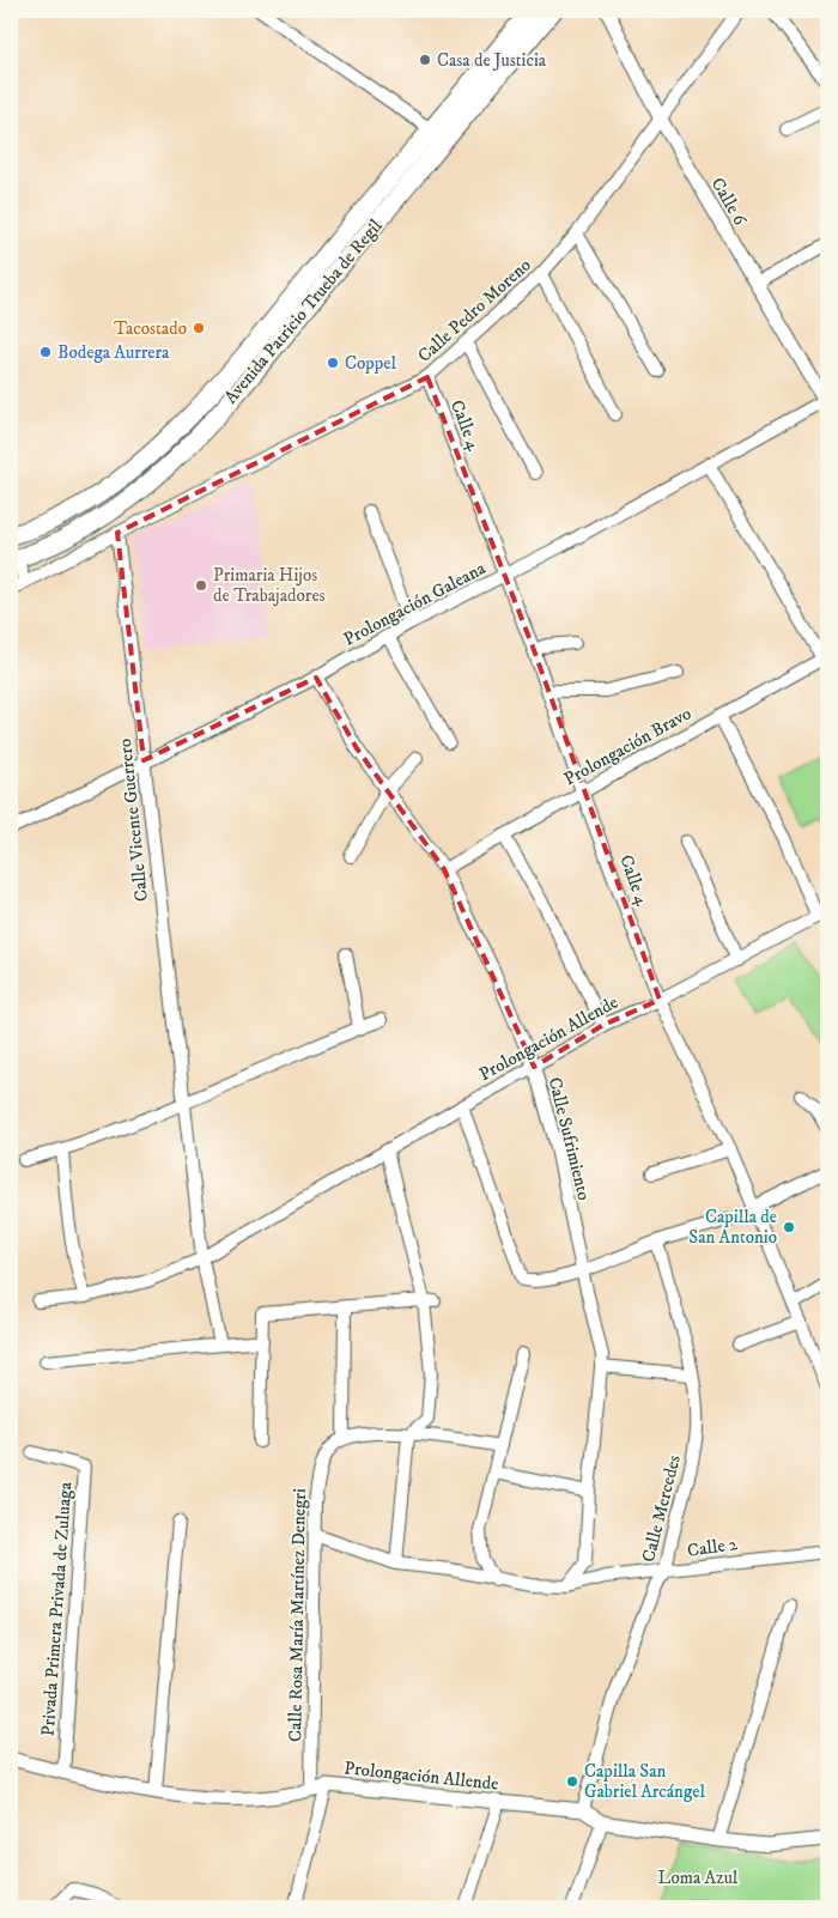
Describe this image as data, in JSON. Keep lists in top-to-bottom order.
{
  "streets": {
    "main road": ["Avenida Patricio Trueba de Regil"],
    "street": [
      "Calle 6",
      "Calle Pedro Moreno",
      "Calle 4",
      "Prolongación Galeana",
      "Prolongación Bravo",
      "Calle Vicente Guerrero",
      "Prolongación Allende",
      "Calle Sufrimiento",
      "Calle Mercedes",
      "Calle 2",
      "Privada Primera Privada de Zuluaga",
      "Calle Rosa María Martínez Denegri"
    ]
  },
  "crossings": [
    ["Calle 6", "Calle Pedro Moreno"],
    ["Calle 6", "Prolongación Galeana"],
    ["Calle Pedro Moreno", "Calle 4"],
    ["Calle Pedro Moreno", "Calle Vicente Guerrero"],
    ["Calle 4", "Prolongación Galeana"],
    ["Calle 4", "Prolongación Bravo"],
    ["Calle 4", "Prolongación Allende"],
    ["Prolongación Galeana", "Calle Vicente Guerrero"],
    ["Prolongación Galeana", "Calle Sufrimiento"],
    ["Prolongación Bravo", "Calle Sufrimiento"],
    ["Calle Vicente Guerrero", "Prolongación Allende"],
    ["Prolongación Allende", "Calle Sufrimiento"],
    ["Prolongación Allende", "Calle Mercedes"],
    ["Prolongación Allende", "Privada Primera Privada de Zuluaga"],
    ["Prolongación Allende", "Calle Rosa María Martínez Denegri"],
    ["Calle Sufrimiento", "Calle 2"],
    ["Calle Mercedes", "Calle 2"],
    ["Calle 2", "Calle Rosa María Martínez Denegri"]
  ],
  "parks": ["Loma Azul"],
  "places": [
    "Casa de Justicia",
    "Tacostado",
    "Bodega Aurrera",
    "Coppel",
    "Primaria Hijos de Trabajadores",
    "Capilla de San Antonio",
    "Capilla San Gabriel Arcángel"
  ]
}
